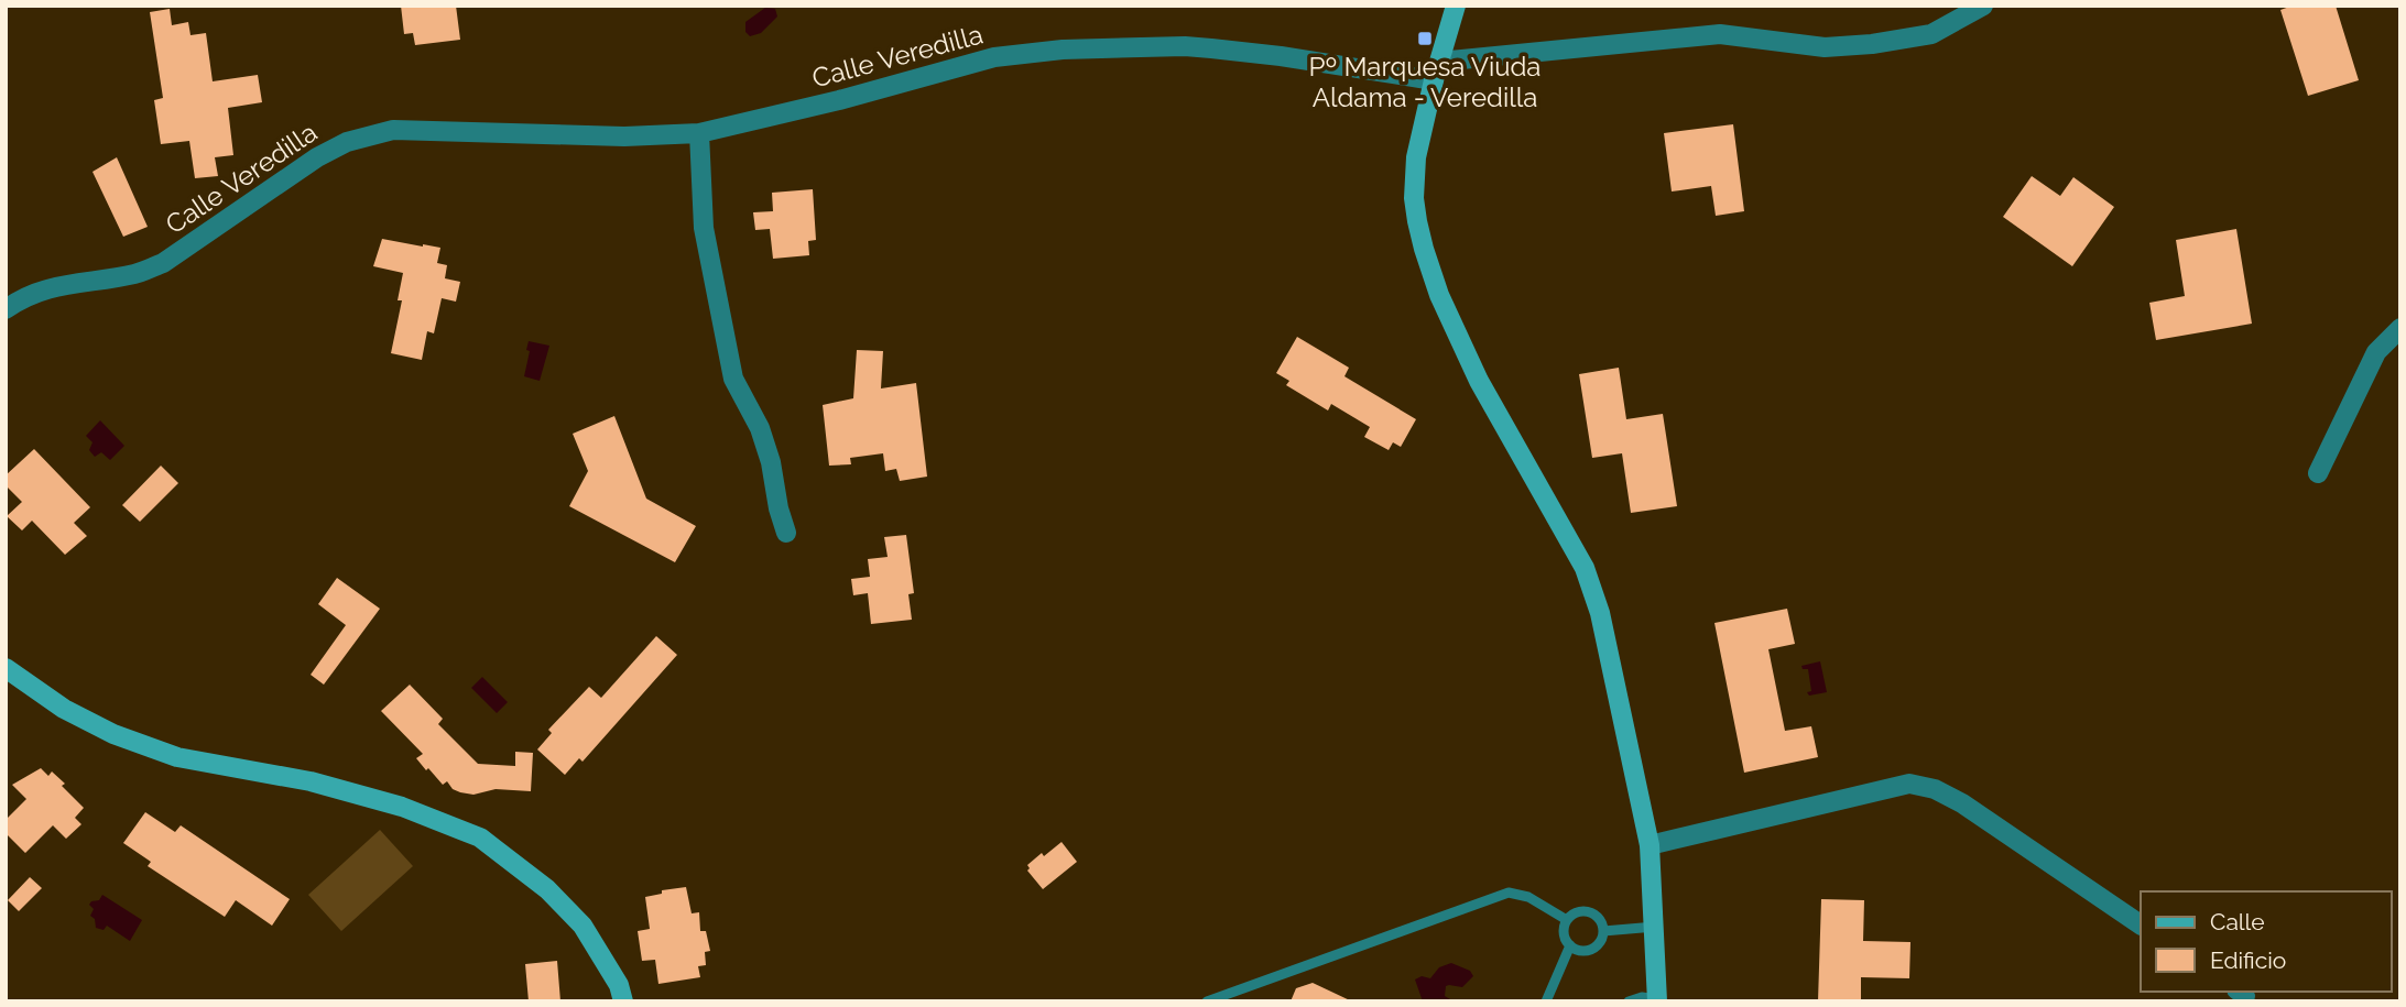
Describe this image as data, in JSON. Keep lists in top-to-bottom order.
{
  "streets": {
    "street": ["Calle Veredilla"]
  },
  "places": {
    "transit": ["Pº Marquesa Viuda Aldama - Veredilla"]
  },
  "legend": ["Calle", "Edificio"]
}
